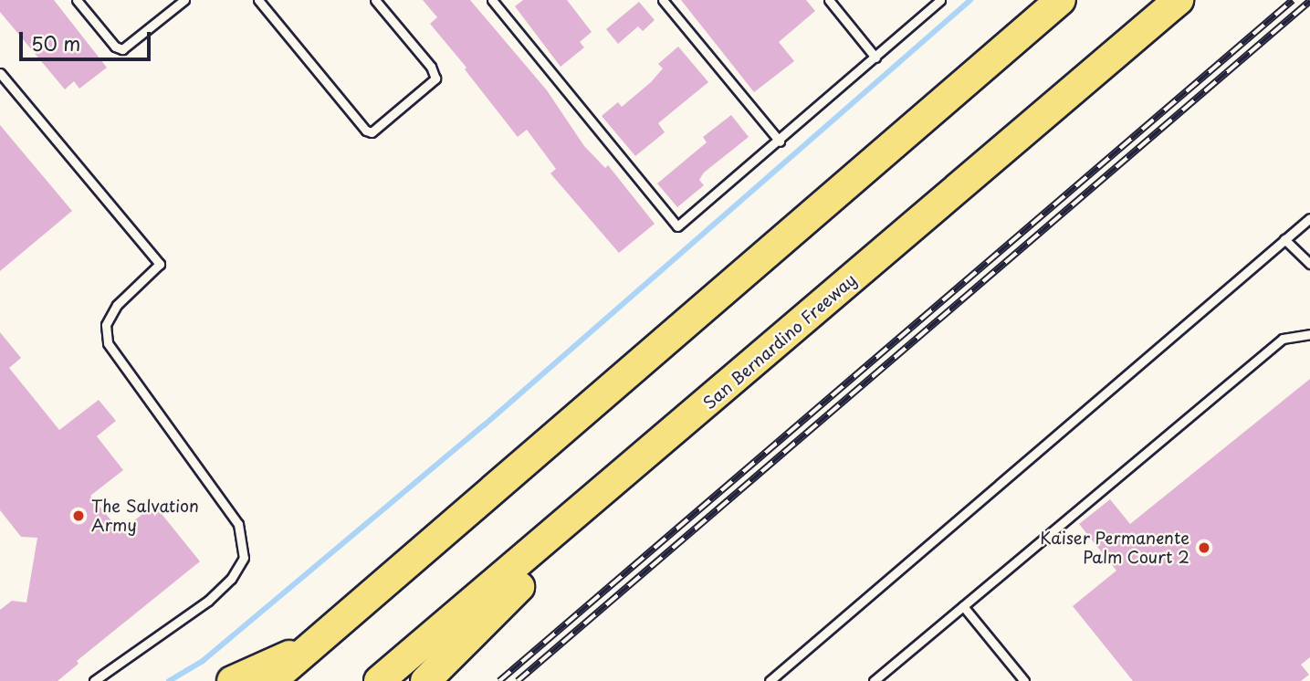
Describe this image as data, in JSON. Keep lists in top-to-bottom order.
{
  "streets": {
    "highway": ["San Bernardino Freeway"]
  },
  "places": ["The Salvation Army", "Kaiser Permanente Palm Court 2"],
  "scale_bar": "50 m"
}
